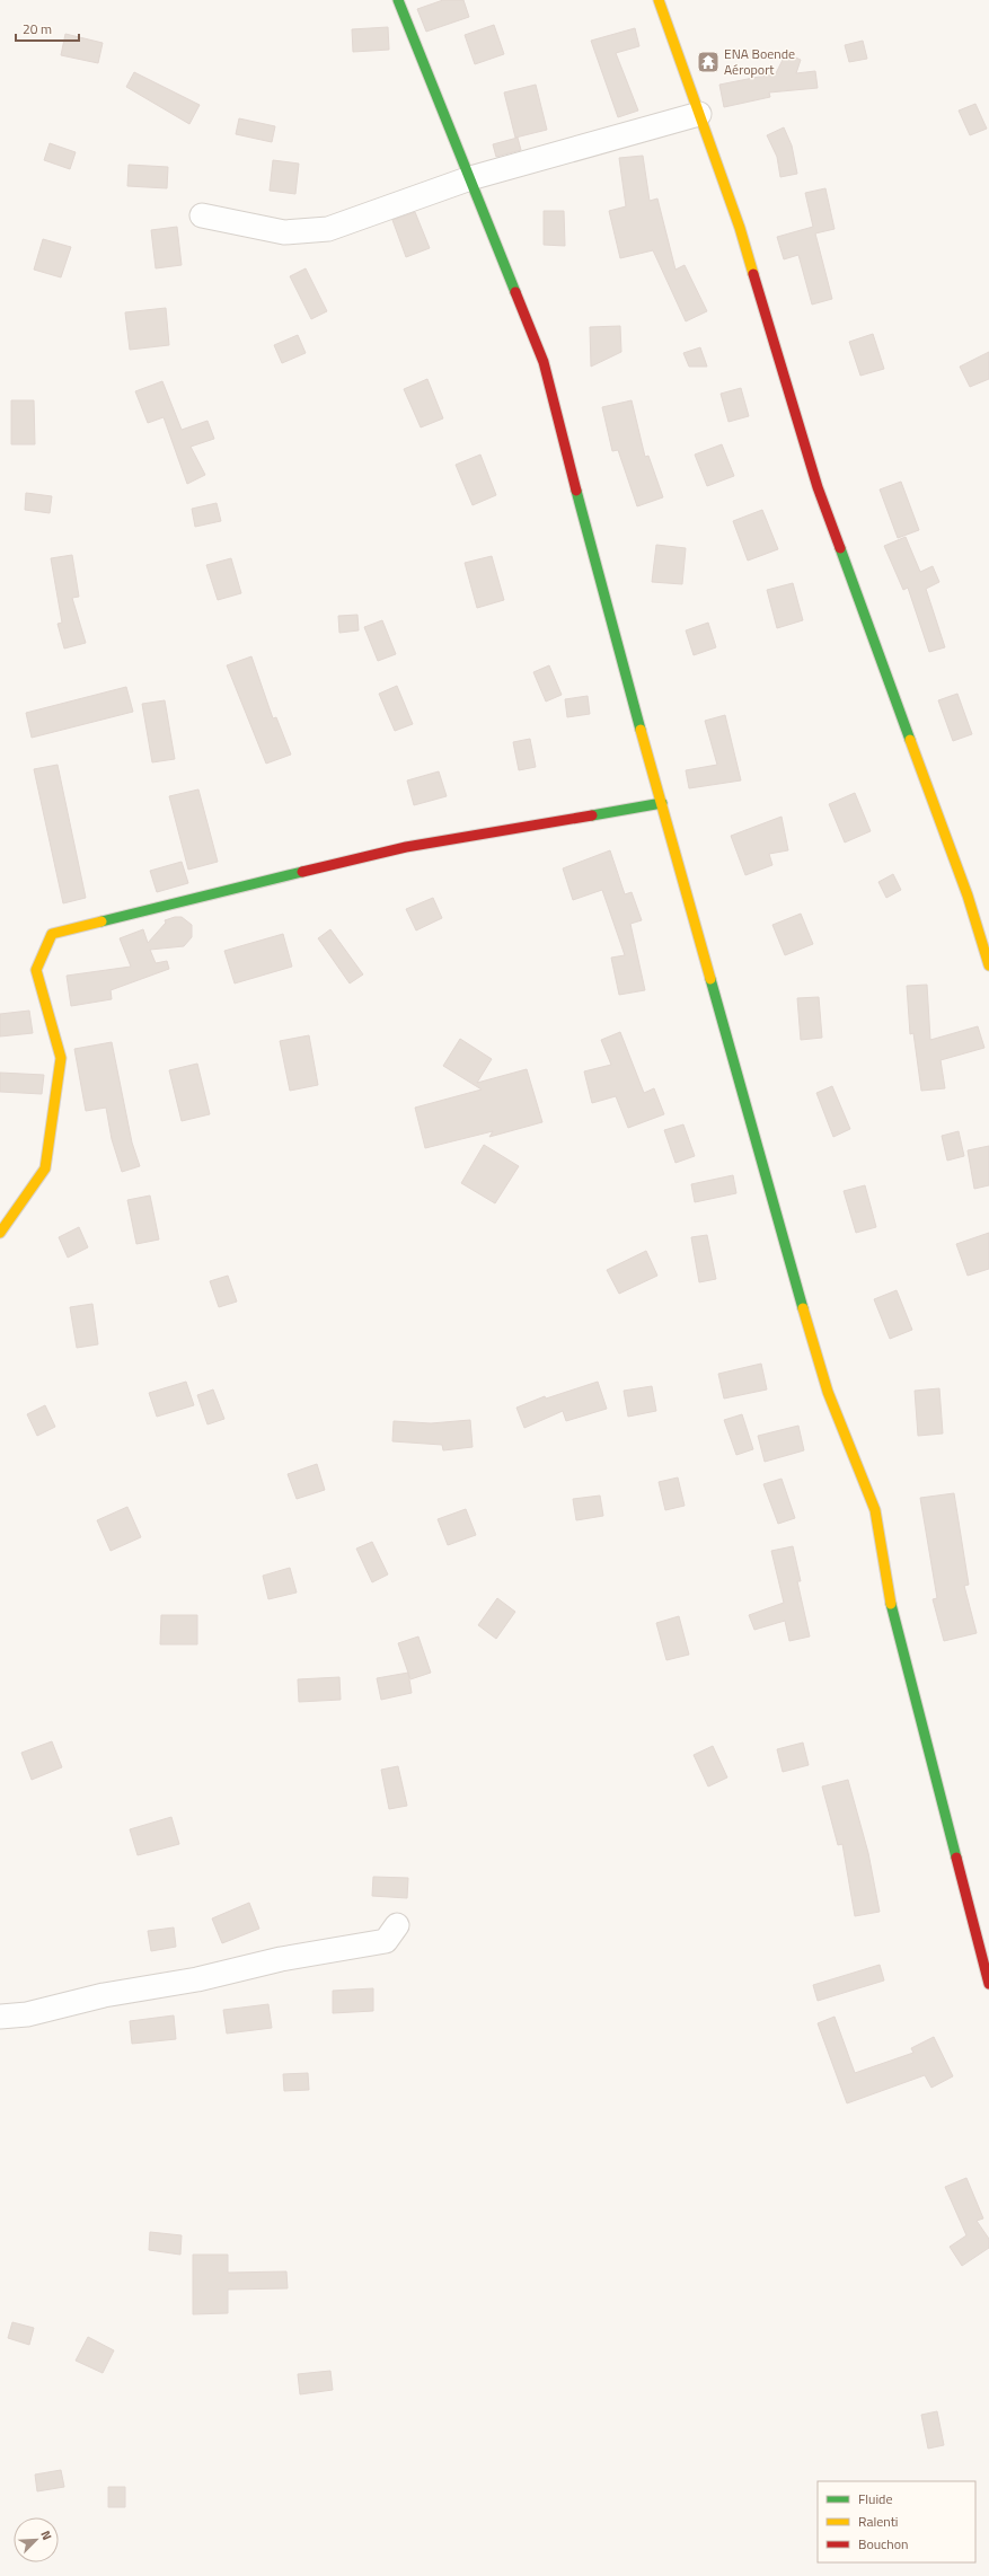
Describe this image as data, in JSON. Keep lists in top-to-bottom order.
{
  "places": {
    "temple": ["ENA Boende Aéroport"]
  },
  "legend": ["Fluide", "Ralenti", "Bouchon"],
  "scale_bar": "20 m",
  "north": "top right"
}
